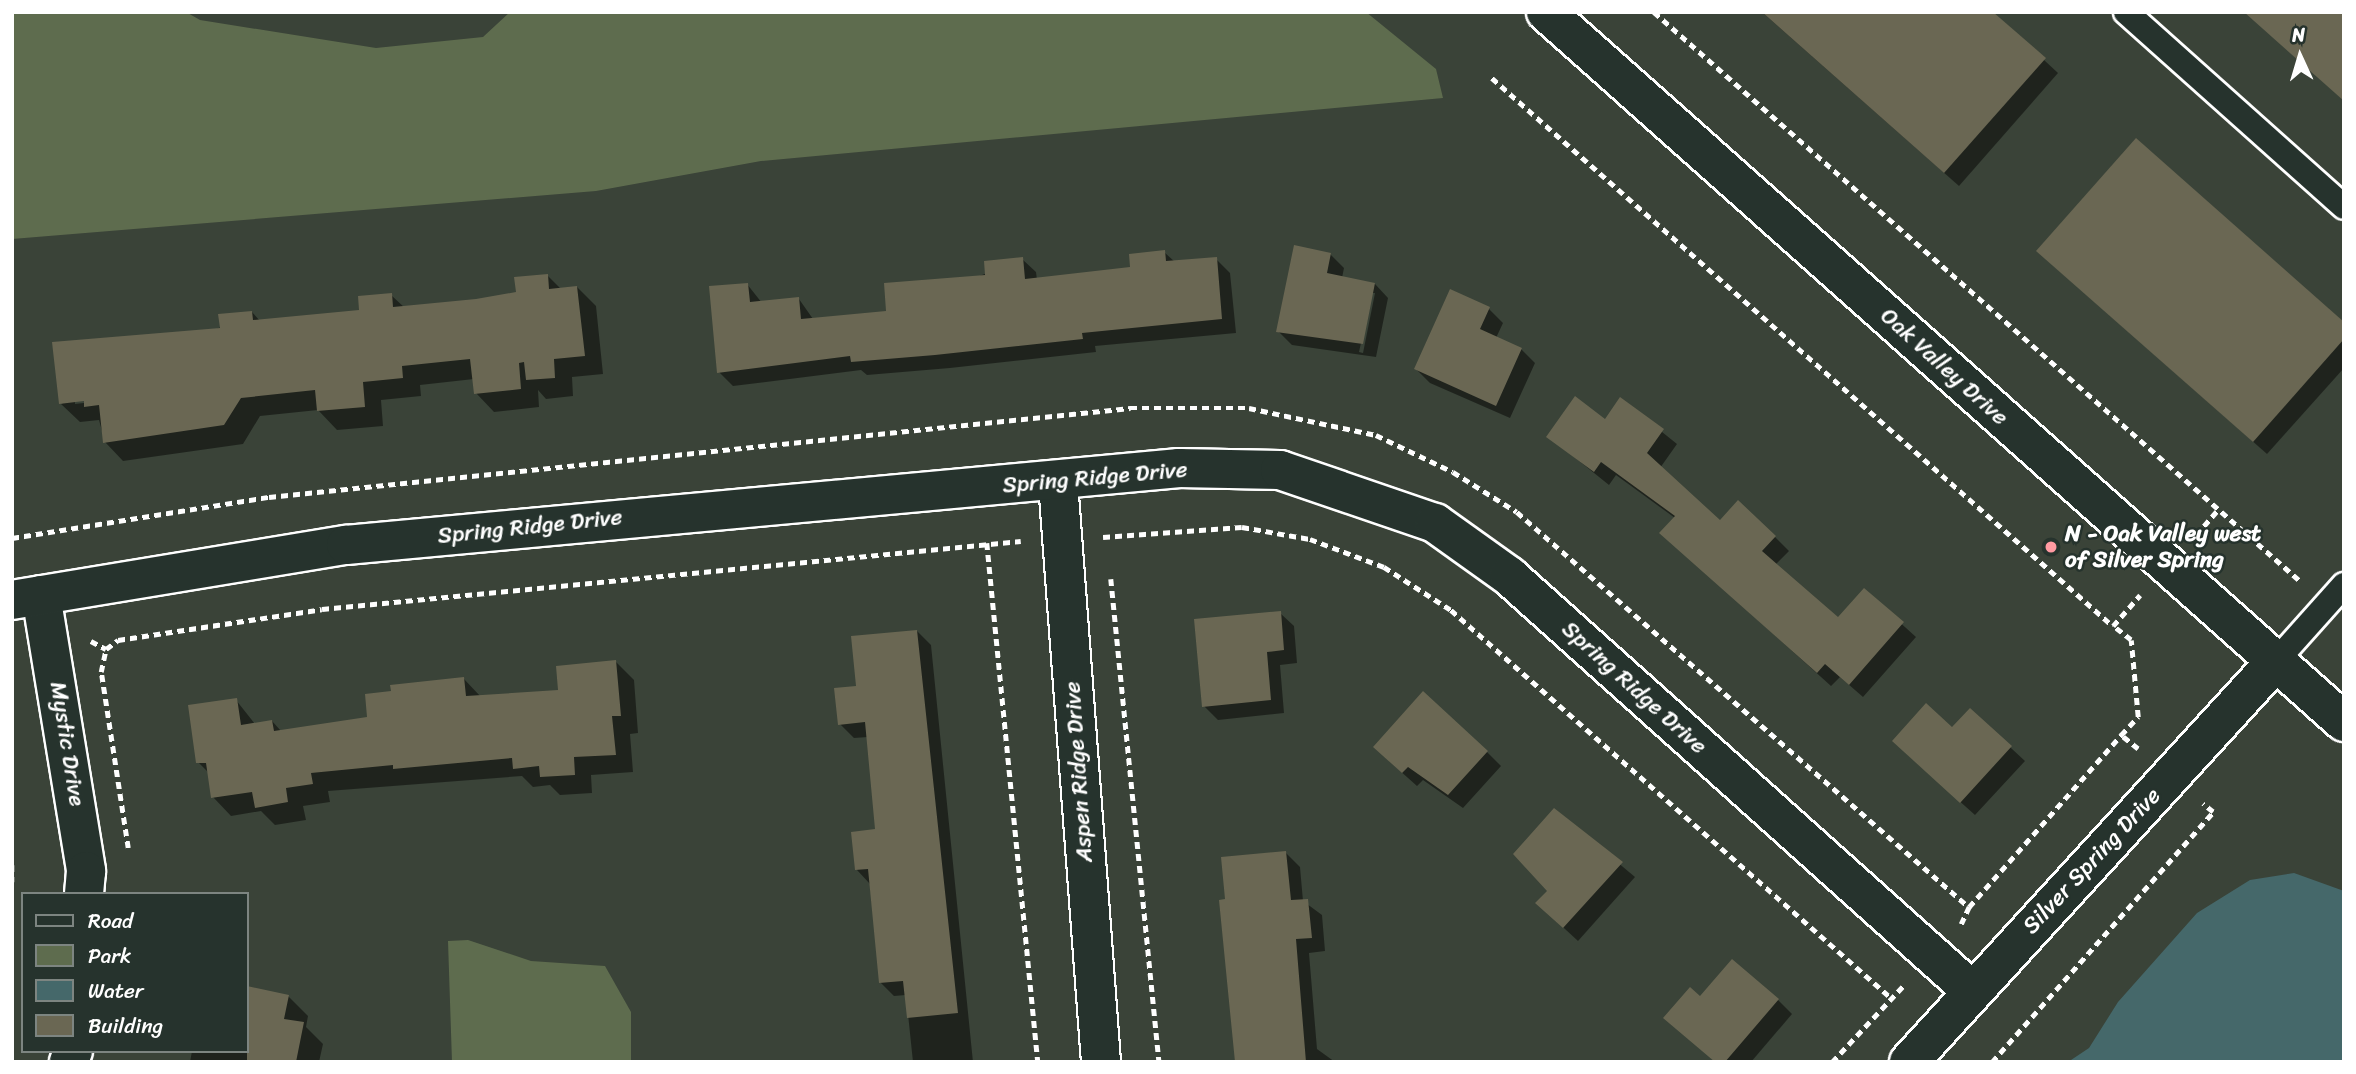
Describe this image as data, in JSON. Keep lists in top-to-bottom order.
{
  "streets": {
    "street": [
      "Oak Valley Drive",
      "Spring Ridge Drive",
      "Mystic Drive",
      "Aspen Ridge Drive",
      "Silver Spring Drive"
    ]
  },
  "crossings": [
    ["Oak Valley Drive", "Silver Spring Drive"],
    ["Spring Ridge Drive", "Mystic Drive"],
    ["Spring Ridge Drive", "Aspen Ridge Drive"],
    ["Spring Ridge Drive", "Silver Spring Drive"]
  ],
  "places": ["N - Oak Valley west of Silver Spring"],
  "legend": [
    "Road",
    "Park",
    "Water",
    "Building"
  ],
  "north": "top"
}
